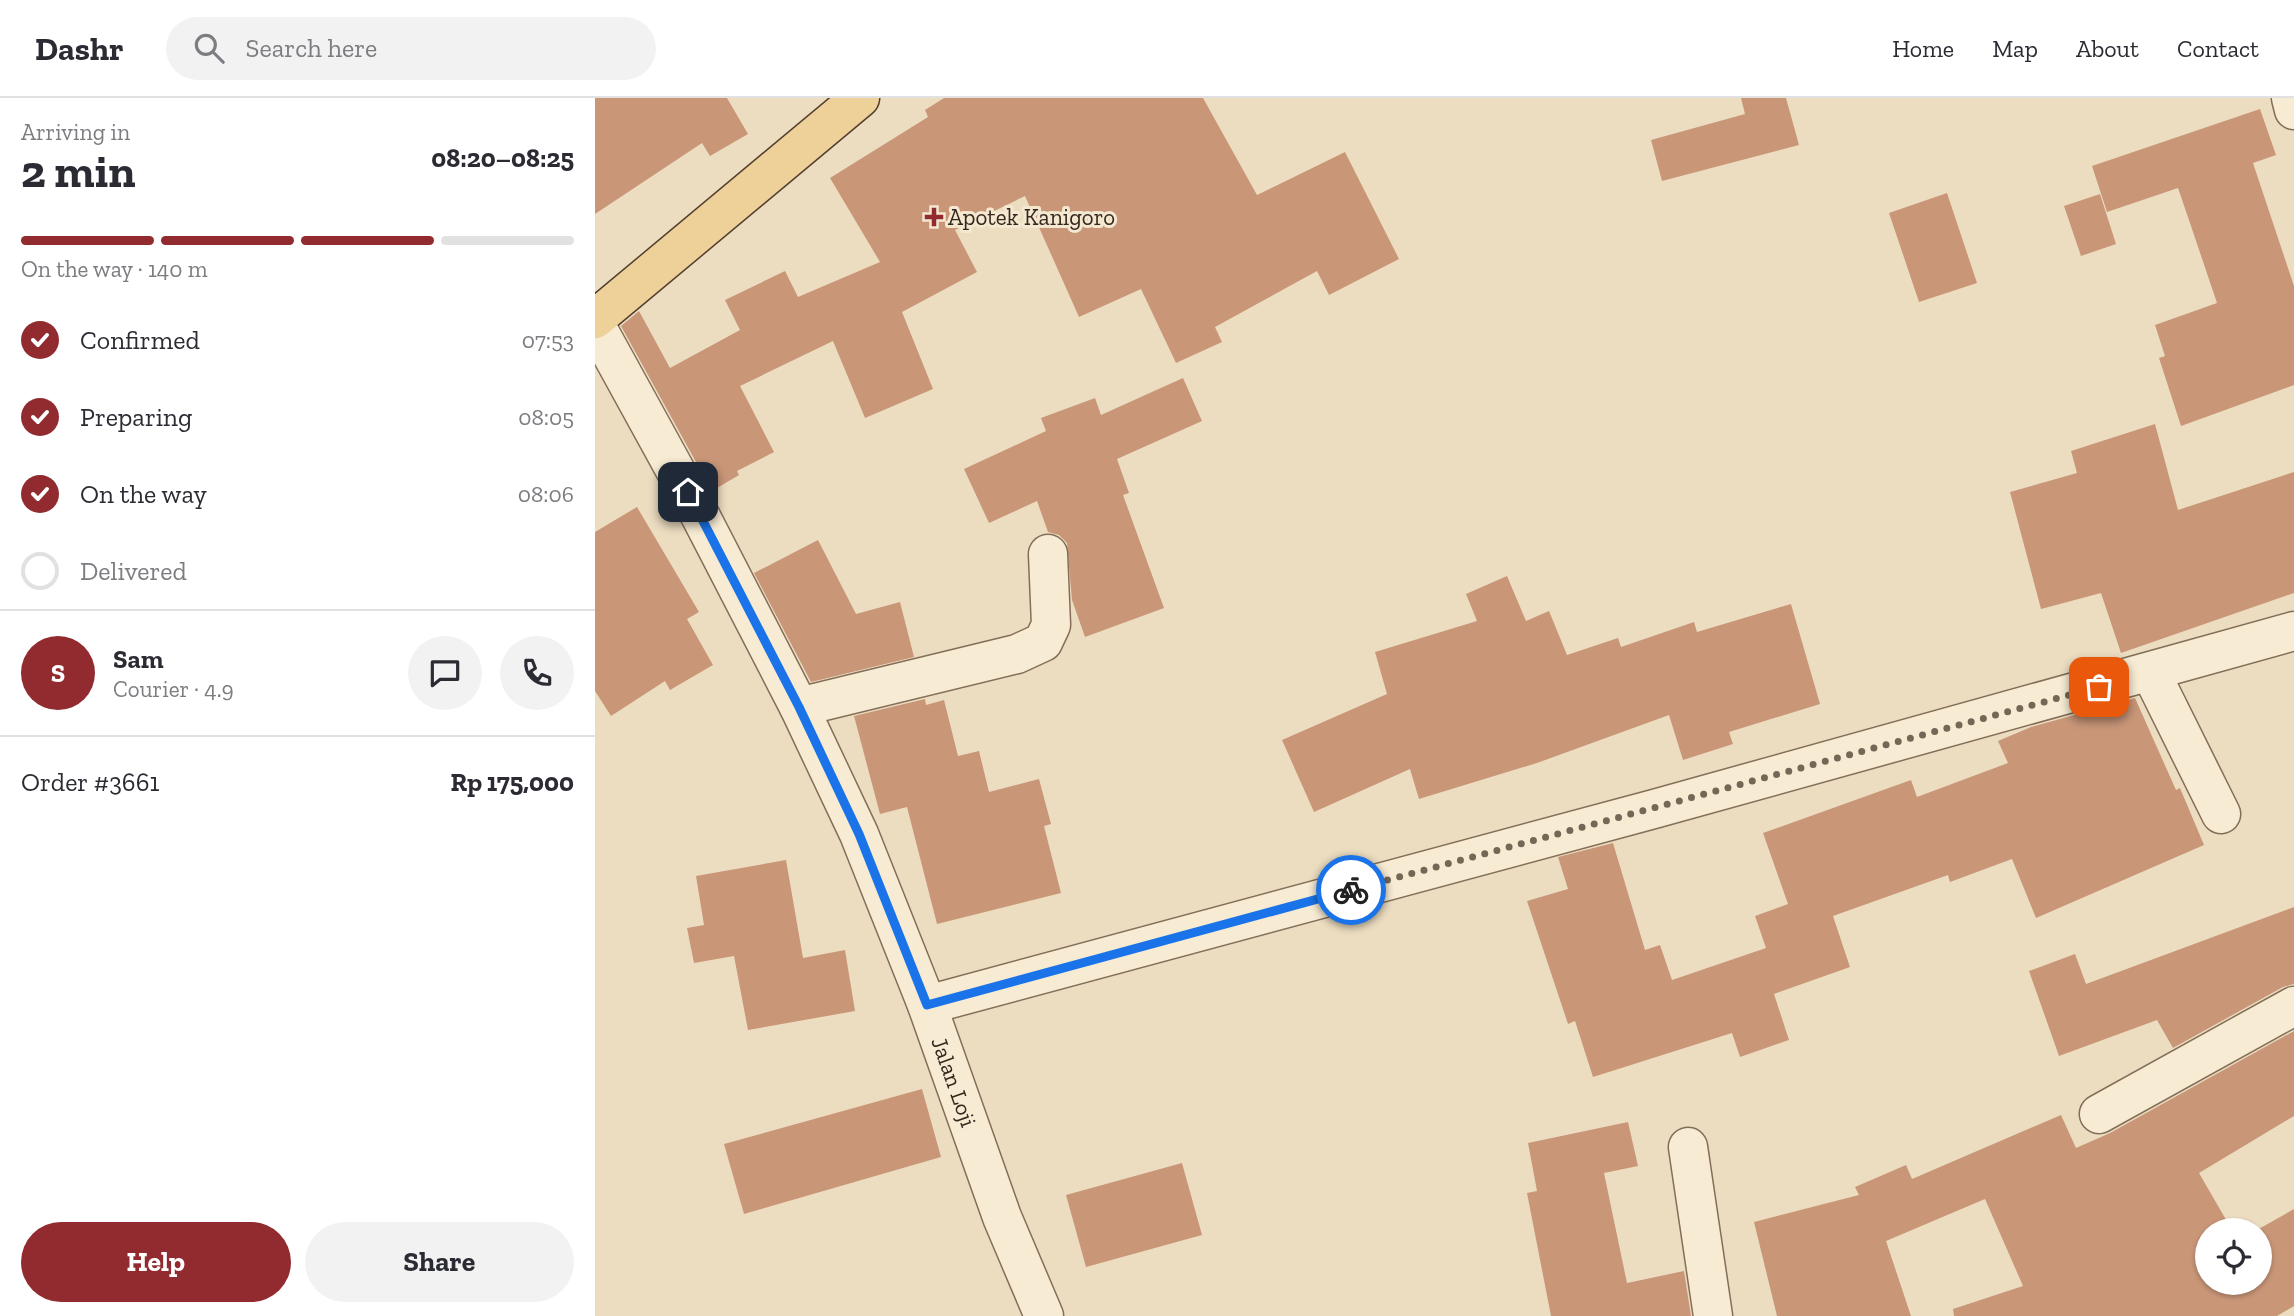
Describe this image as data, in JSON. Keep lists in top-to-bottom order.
{
  "streets": {
    "street": ["Jalan Loji"]
  },
  "places": {
    "health": ["Apotek Kanigoro"]
  },
  "page": {
    "header": "Dashr",
    "search": "Search here",
    "nav": [
      "Home",
      "Map",
      "About",
      "Contact"
    ],
    "heading": ["2 min", "Arriving in", "08:20–08:25"],
    "panel": [
      "Sam",
      "Courier · 4.9",
      "Order #3661",
      "Rp 175,000"
    ],
    "bar": "On the way · 140 m",
    "list": [
      ["Confirmed", "07:53"],
      ["Preparing", "08:05"],
      ["On the way", "08:06"],
      "Delivered"
    ],
    "round": "S",
    "buttons": ["Help", "Share"]
  }
}
